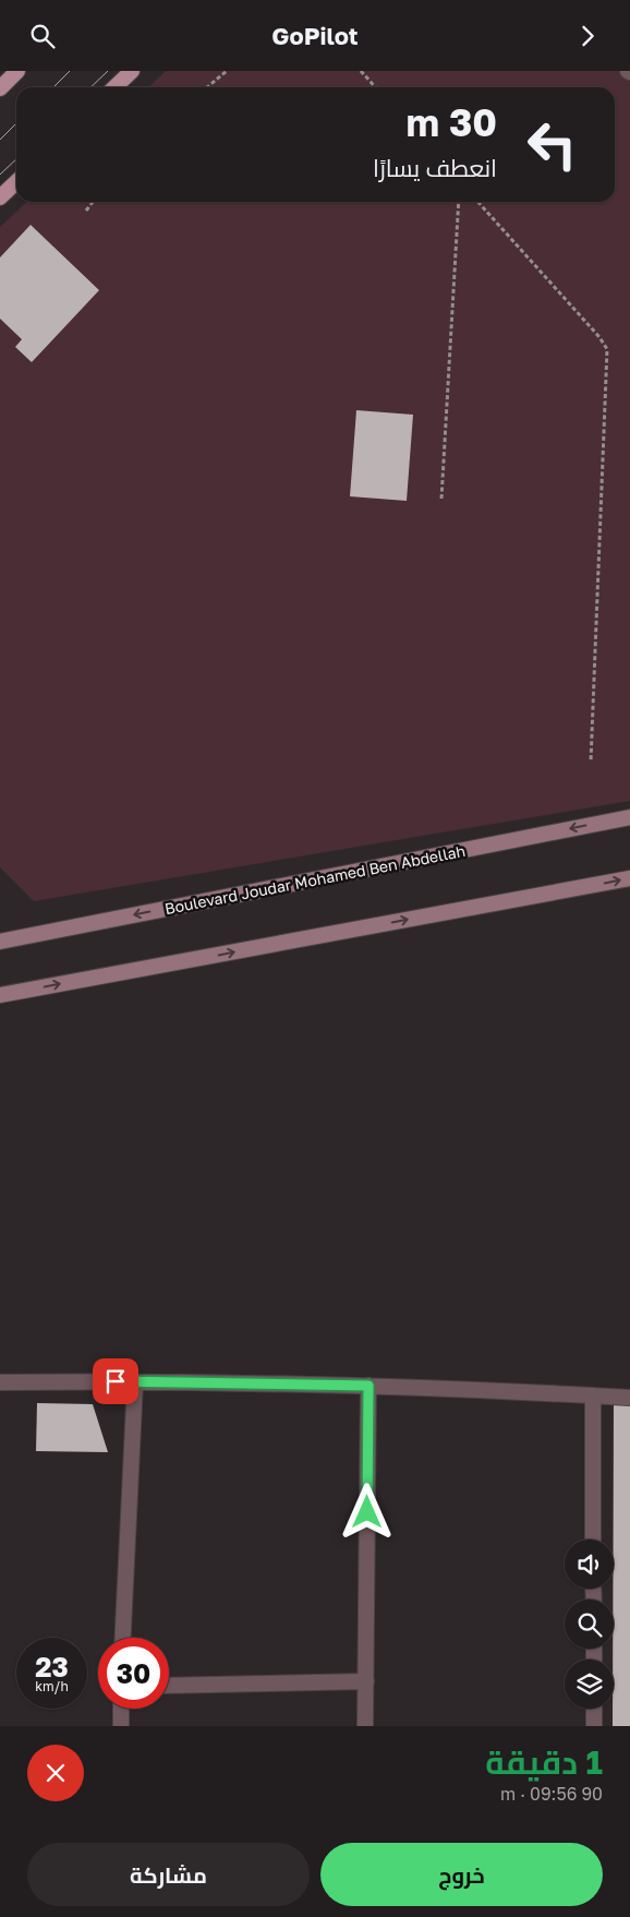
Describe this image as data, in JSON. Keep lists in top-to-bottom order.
{
  "streets": {
    "main road": ["Boulevard Joudar Mohamed Ben Abdellah"]
  },
  "page": {
    "header": "GoPilot",
    "turn": ["30 m", "انعطف يسارًا"],
    "speed": "23 km/h",
    "limit": "30",
    "heading": ["1 دقيقة", "90 m · 09:56"],
    "buttons": ["خروج", "مشاركة"]
  }
}
